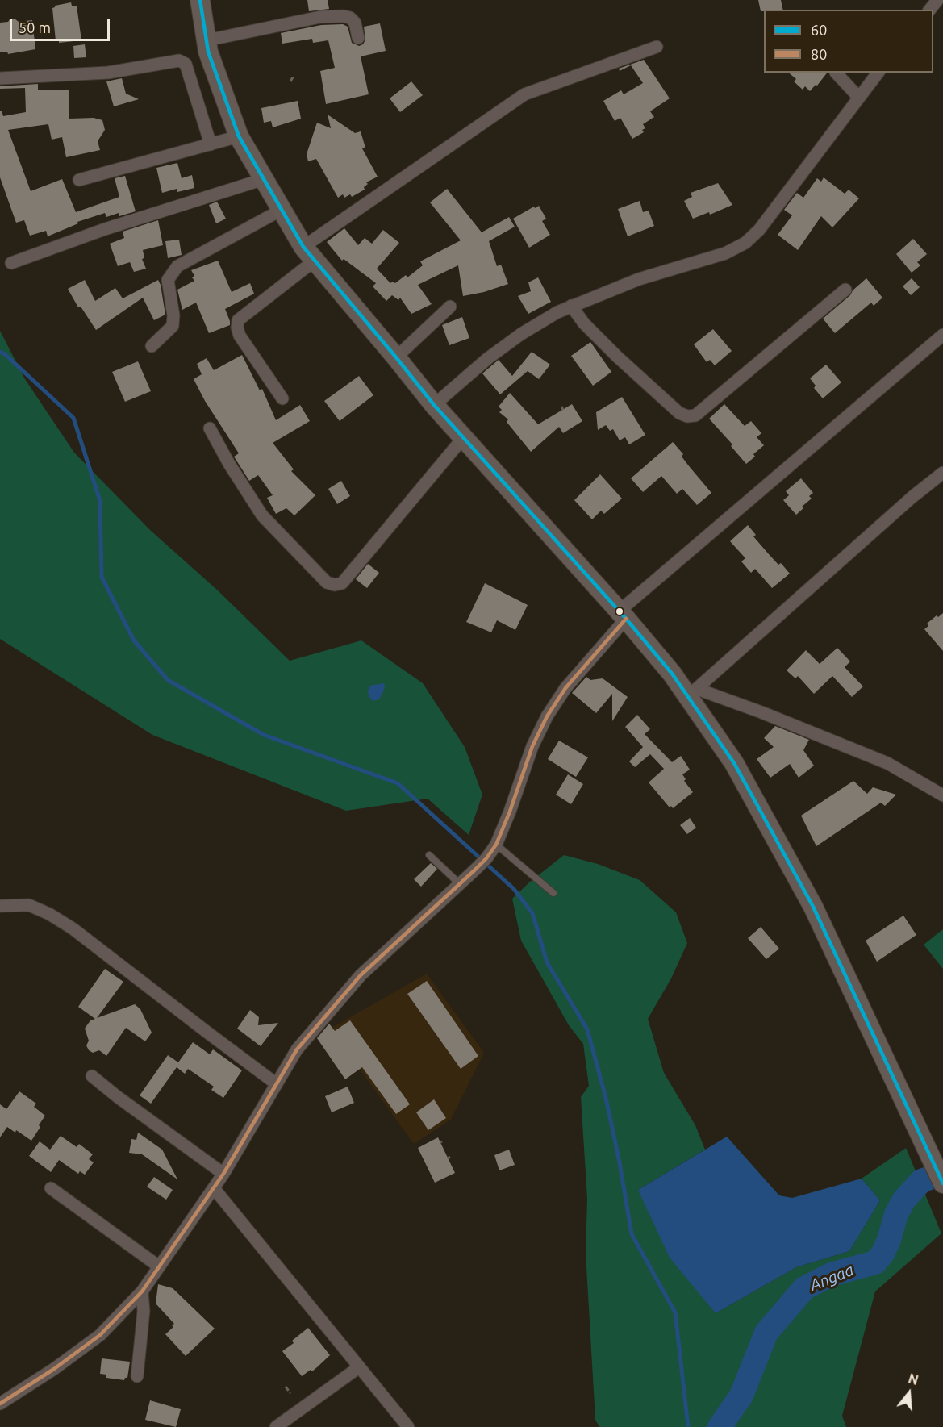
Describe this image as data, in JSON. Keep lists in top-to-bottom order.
{
  "water": ["Angaa"],
  "lines": ["transit line 60", "transit line 80"],
  "legend": ["60", "80"],
  "scale_bar": "50 m",
  "north": "top"
}
